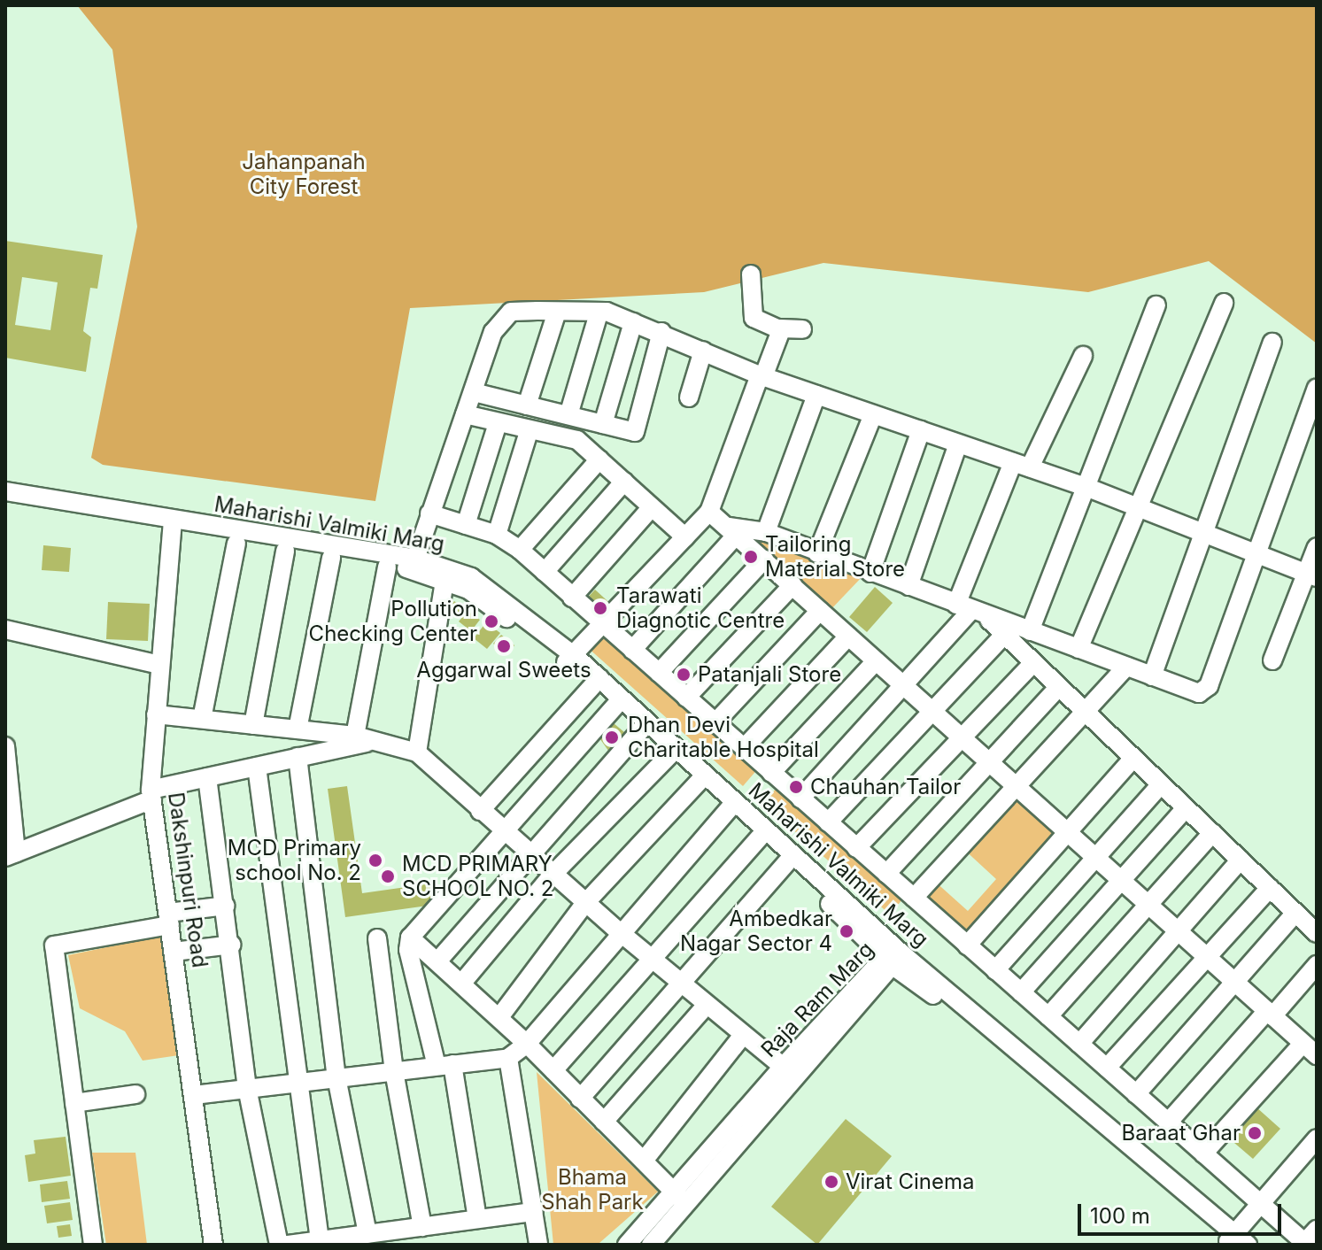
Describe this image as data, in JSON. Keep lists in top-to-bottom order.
{
  "streets": {
    "street": ["Maharishi Valmiki Marg", "Dakshinpuri Road", "Raja Ram Marg"]
  },
  "crossings": [
    ["Maharishi Valmiki Marg", "Dakshinpuri Road"],
    ["Maharishi Valmiki Marg", "Raja Ram Marg"]
  ],
  "parks": ["Jahanpanah City Forest", "Bhama Shah Park"],
  "places": [
    "Tailoring Material Store",
    "Tarawati Diagnotic Centre",
    "Pollution Checking Center",
    "Aggarwal Sweets",
    "Patanjali Store",
    "Dhan Devi Charitable Hospital",
    "Chauhan Tailor",
    "MCD Primary school No. 2",
    "MCD PRIMARY SCHOOL NO. 2",
    "Ambedkar Nagar Sector 4",
    "Baraat Ghar",
    "Virat Cinema"
  ],
  "scale_bar": "100 m"
}
